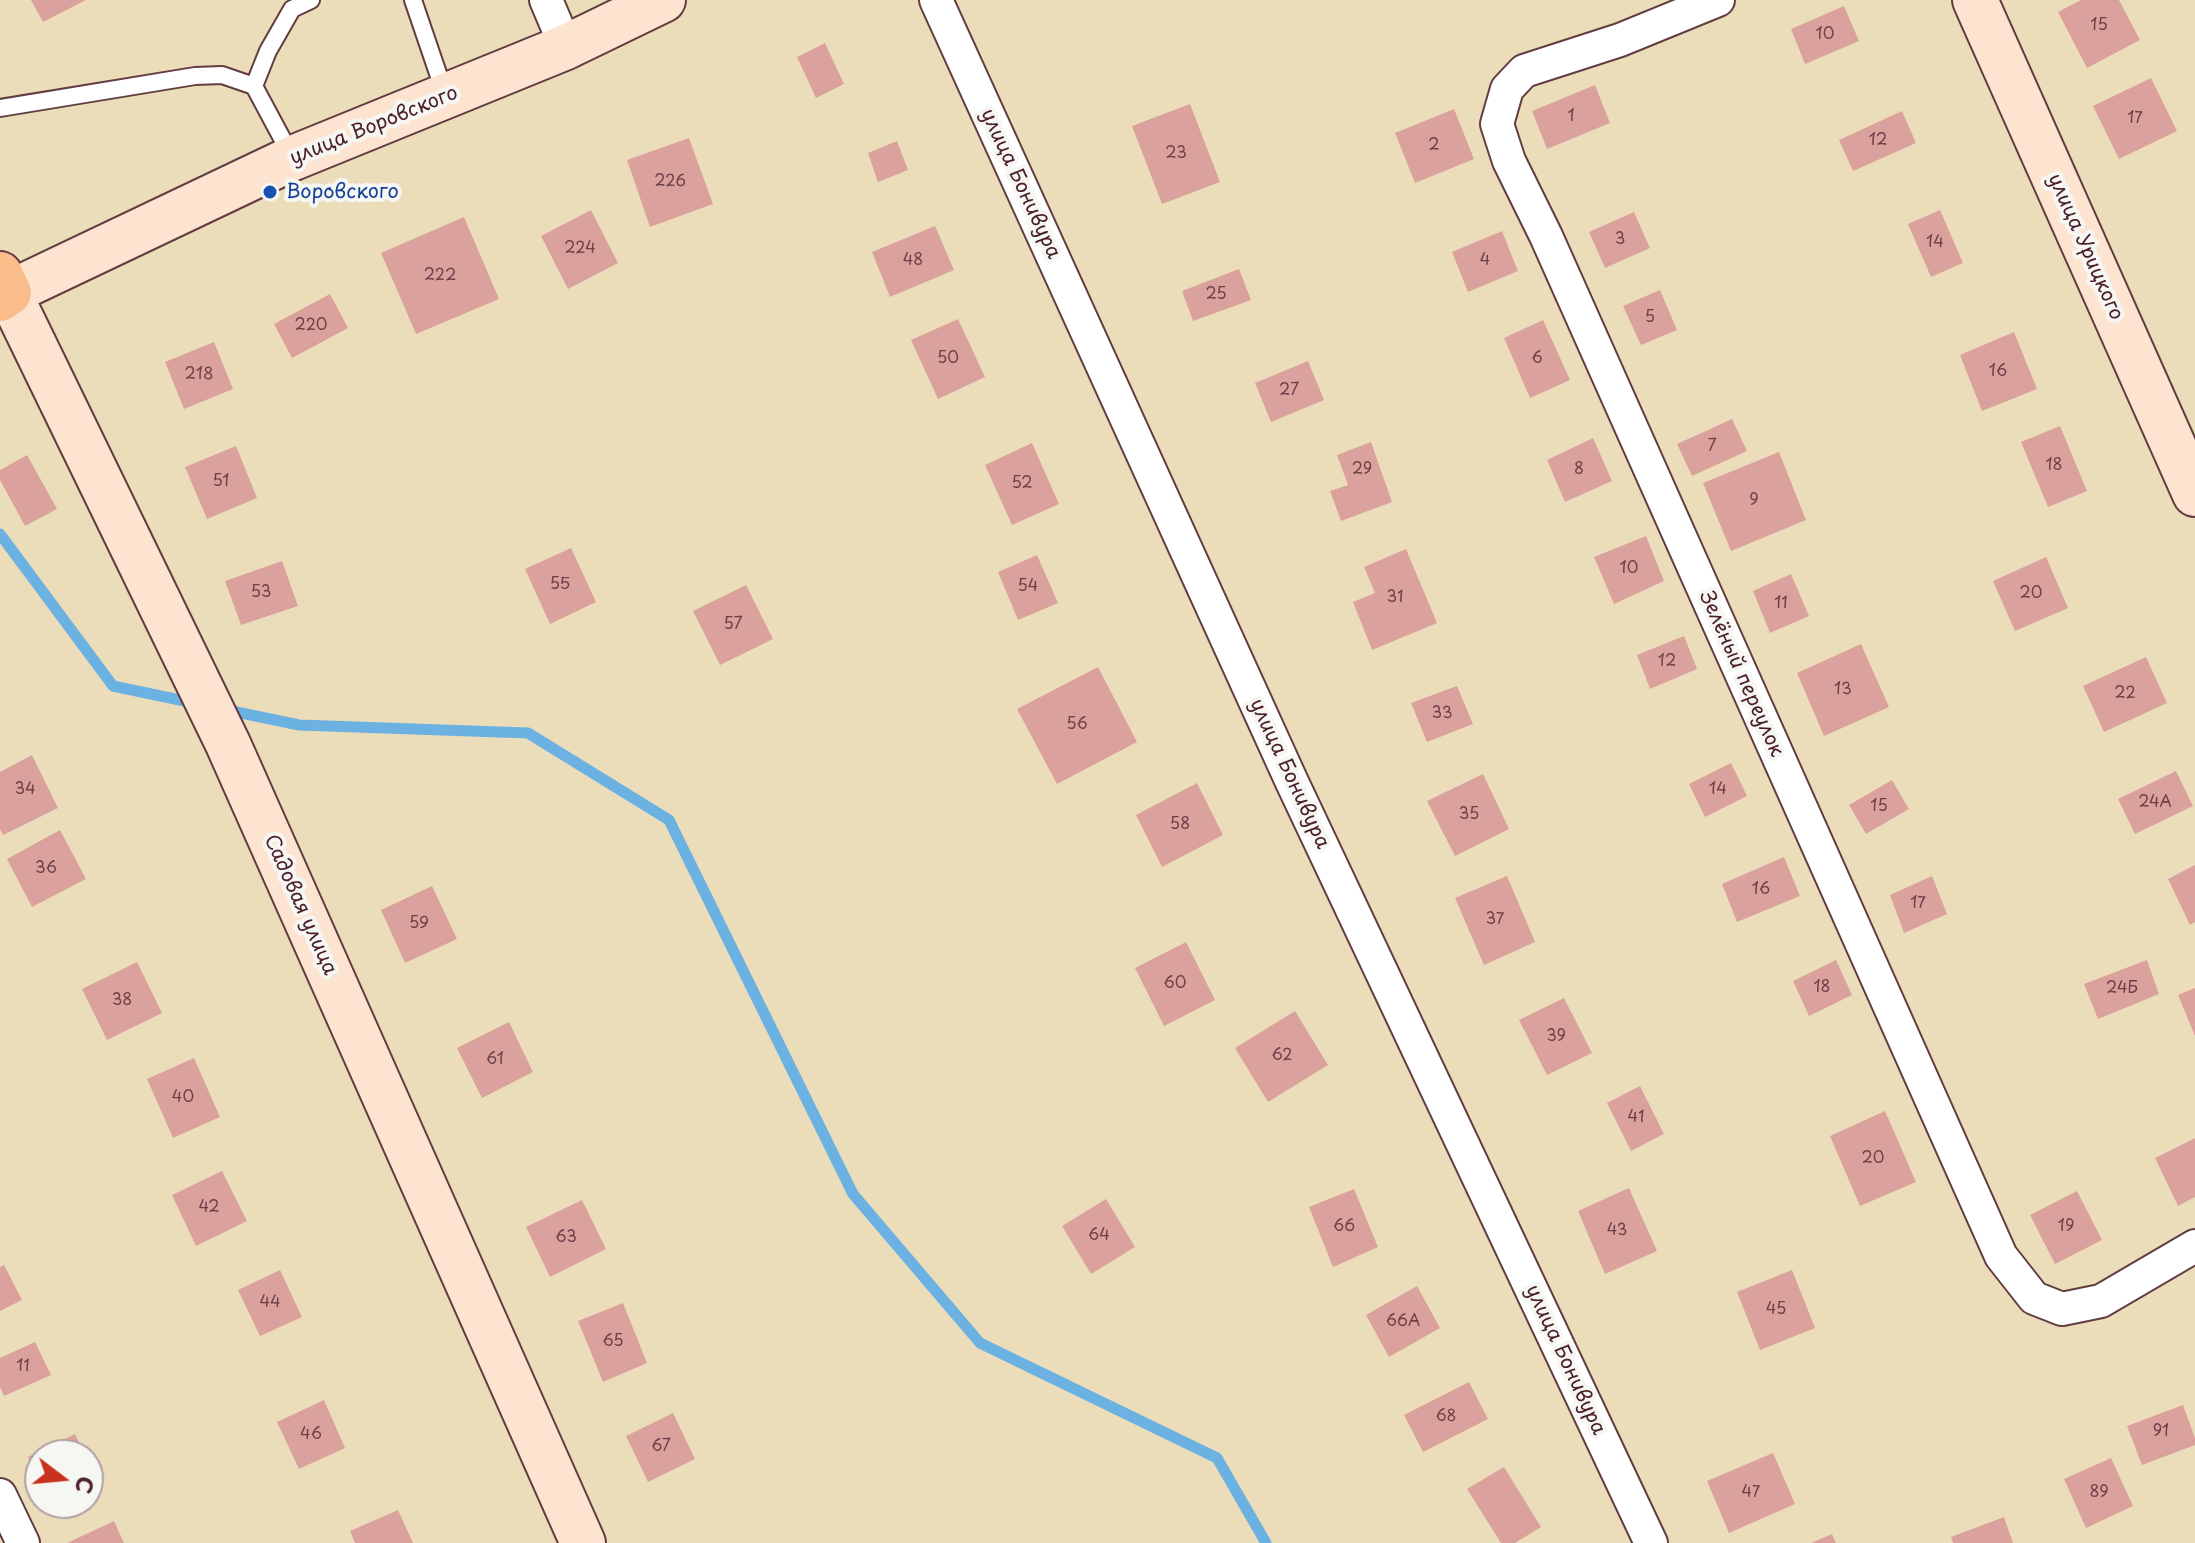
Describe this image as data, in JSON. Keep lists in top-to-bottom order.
{
  "streets": {
    "street": [
      "улица Воровского",
      "улица Бонивура",
      "улица Урицкого",
      "Зелёный переулок",
      "Садовая улица"
    ]
  },
  "crossings": [
    ["улица Воровского", "Садовая улица"]
  ],
  "places": ["Воровского"],
  "house_numbers": [
    "15",
    "10",
    "1",
    "17",
    "12",
    "2",
    "23",
    "226",
    "3",
    "14",
    "224",
    "48",
    "4",
    "222",
    "25",
    "5",
    "220",
    "50",
    "6",
    "16",
    "218",
    "27",
    "7",
    "18",
    "29",
    "8",
    "51",
    "52",
    "9",
    "10",
    "55",
    "54",
    "53",
    "20",
    "31",
    "11",
    "57",
    "12",
    "13",
    "22",
    "33",
    "56",
    "34",
    "14",
    "24А",
    "15",
    "35",
    "58",
    "36",
    "16",
    "17",
    "37",
    "59",
    "60",
    "18",
    "24Б",
    "38",
    "39",
    "62",
    "61",
    "40",
    "41",
    "20",
    "42",
    "66",
    "19",
    "43",
    "64",
    "63",
    "44",
    "45",
    "66А",
    "65",
    "11",
    "68",
    "91",
    "46",
    "67",
    "47",
    "89"
  ],
  "north": "right"
}
